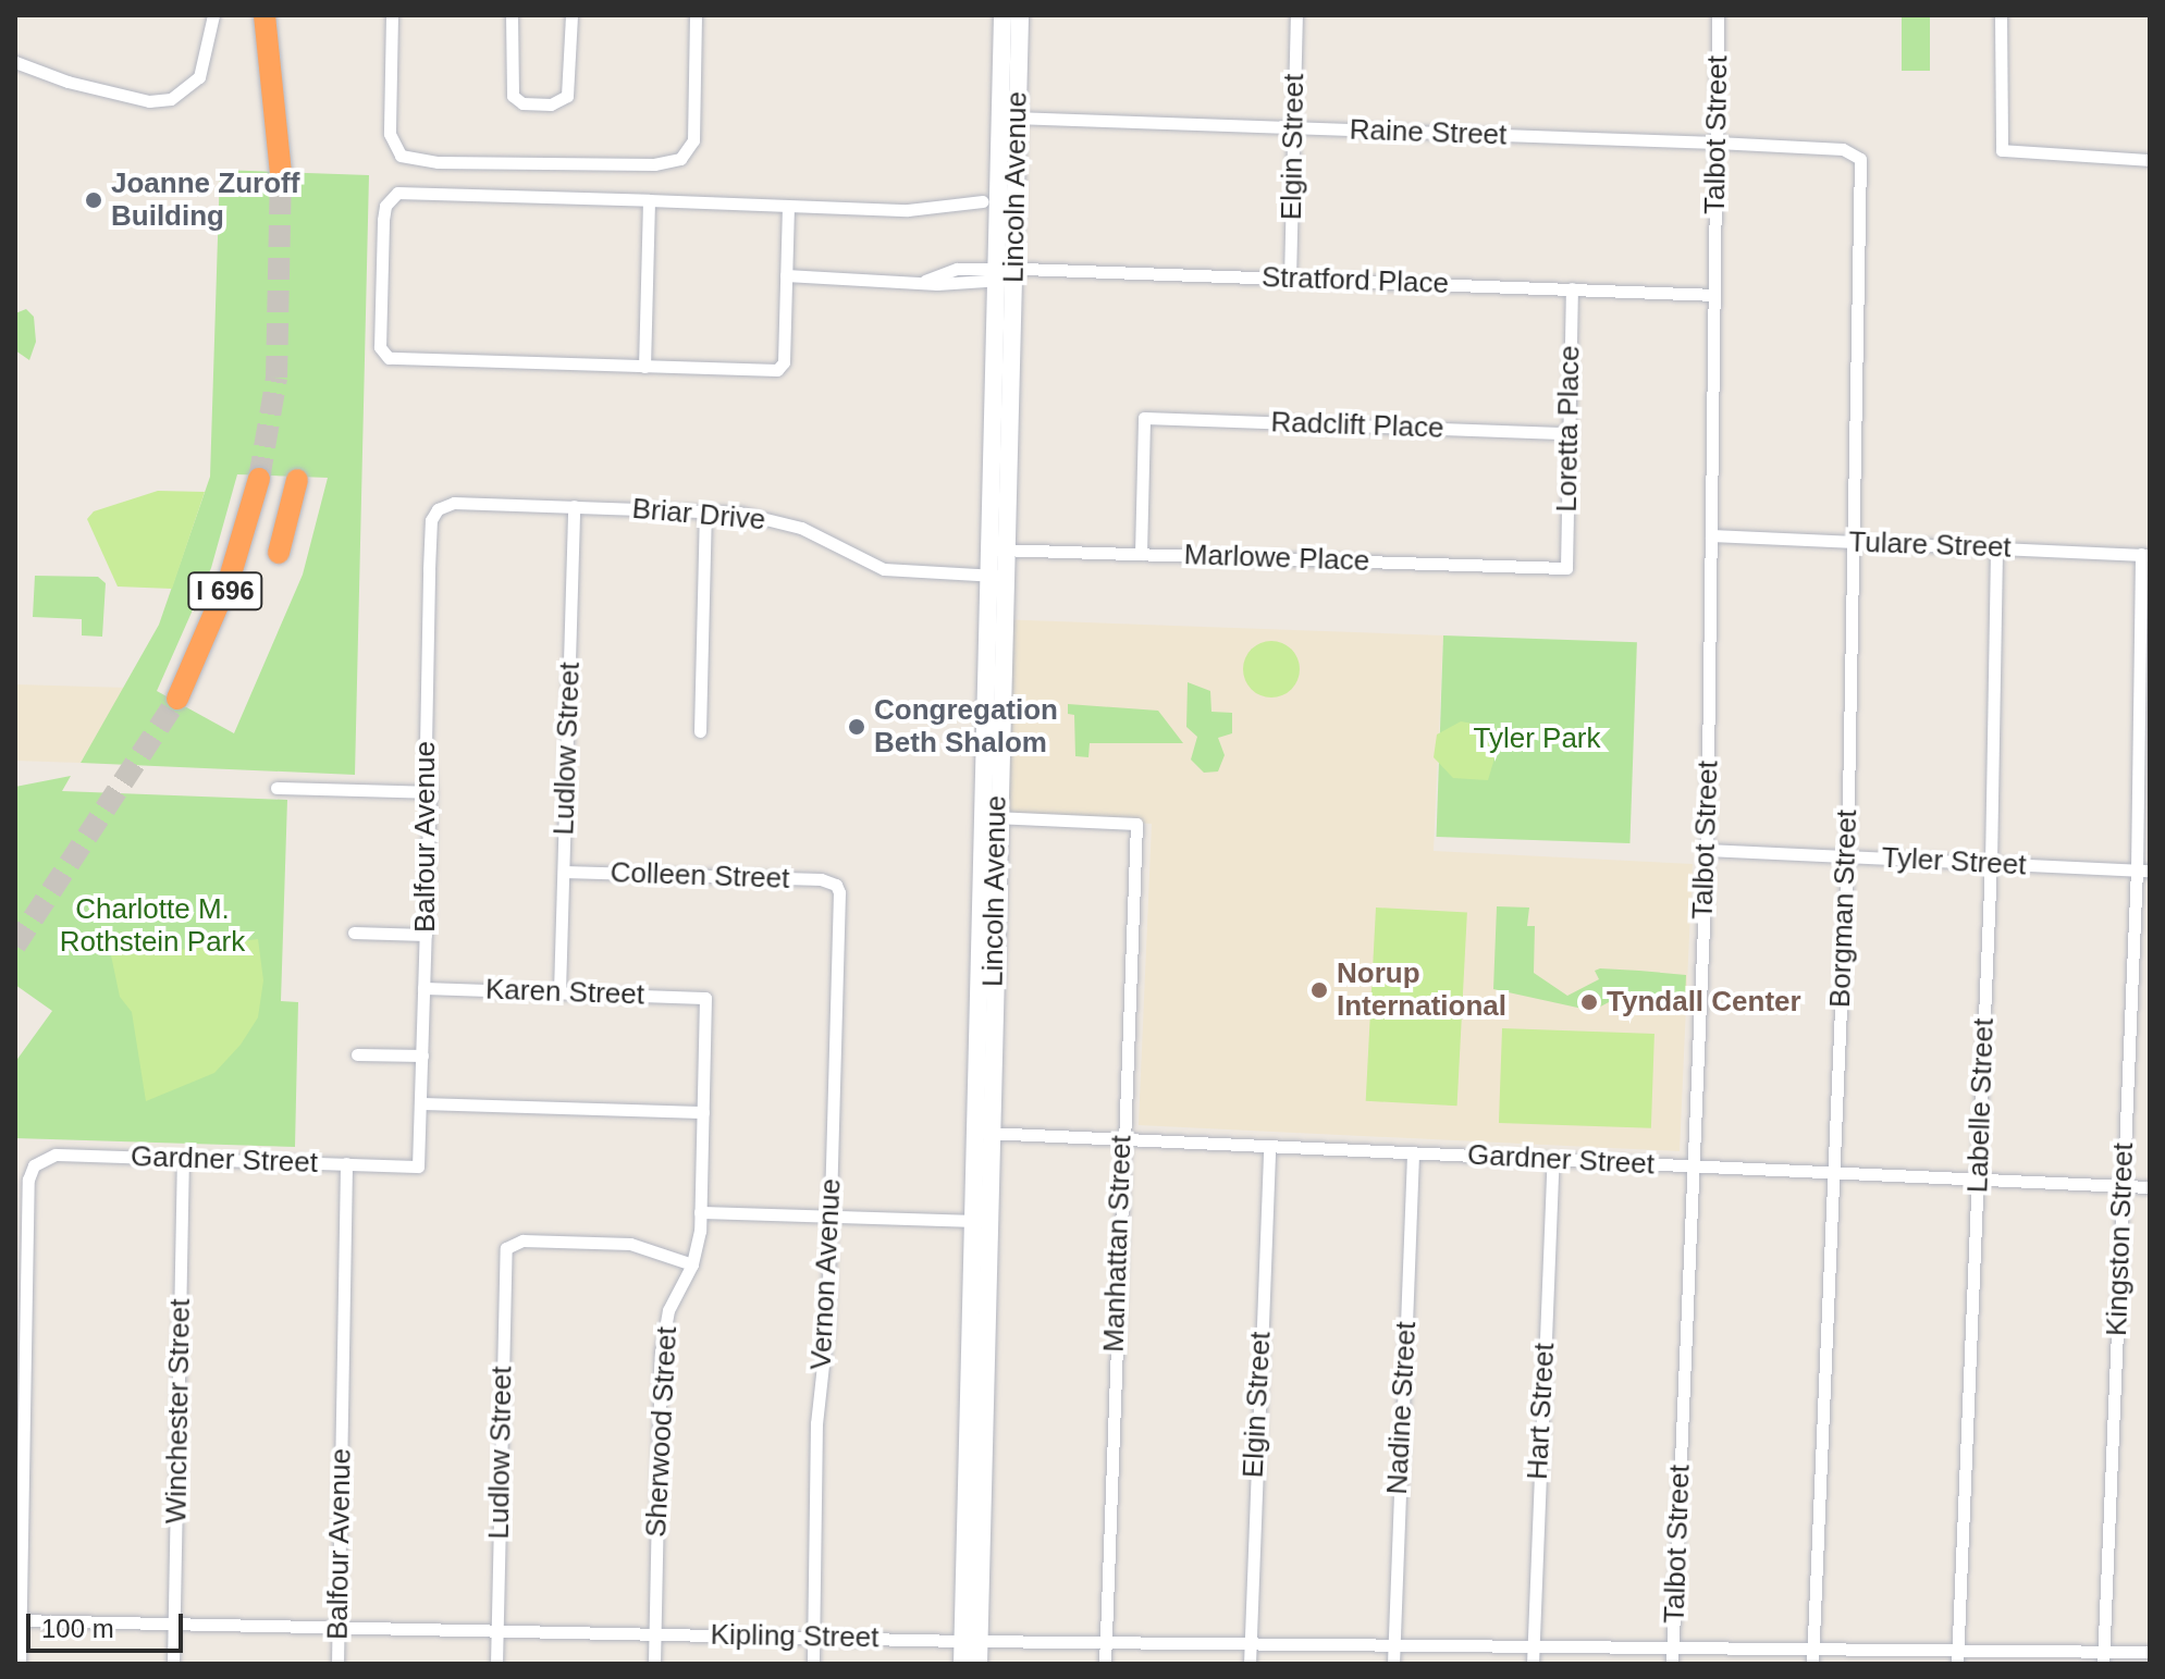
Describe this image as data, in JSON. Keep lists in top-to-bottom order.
{
  "streets": {
    "highway": ["I 696"],
    "street": [
      "Raine Street",
      "Talbot Street",
      "Elgin Street",
      "Lincoln Avenue",
      "Stratford Place",
      "Radclift Place",
      "Loretta Place",
      "Briar Drive",
      "Tulare Street",
      "Marlowe Place",
      "Ludlow Street",
      "Balfour Avenue",
      "Tyler Street",
      "Colleen Street",
      "Borgman Street",
      "Karen Street",
      "Labelle Street",
      "Gardner Street",
      "Kingston Street",
      "Manhattan Street",
      "Vernon Avenue",
      "Nadine Street",
      "Winchester Street",
      "Hart Street",
      "Sherwood Street",
      "Kipling Street"
    ]
  },
  "crossings": [
    ["Raine Street", "Talbot Street"],
    ["Raine Street", "Elgin Street"],
    ["Raine Street", "Lincoln Avenue"],
    ["Raine Street", "Borgman Street"],
    ["Talbot Street", "Stratford Place"],
    ["Talbot Street", "Tulare Street"],
    ["Talbot Street", "Tyler Street"],
    ["Talbot Street", "Gardner Street"],
    ["Talbot Street", "Kipling Street"],
    ["Elgin Street", "Stratford Place"],
    ["Elgin Street", "Gardner Street"],
    ["Elgin Street", "Kipling Street"],
    ["Lincoln Avenue", "Stratford Place"],
    ["Lincoln Avenue", "Briar Drive"],
    ["Lincoln Avenue", "Marlowe Place"],
    ["Lincoln Avenue", "Gardner Street"],
    ["Lincoln Avenue", "Manhattan Street"],
    ["Lincoln Avenue", "Kipling Street"],
    ["Stratford Place", "Loretta Place"],
    ["Radclift Place", "Loretta Place"],
    ["Radclift Place", "Marlowe Place"],
    ["Loretta Place", "Marlowe Place"],
    ["Briar Drive", "Ludlow Street"],
    ["Briar Drive", "Balfour Avenue"],
    ["Tulare Street", "Borgman Street"],
    ["Tulare Street", "Labelle Street"],
    ["Tulare Street", "Kingston Street"],
    ["Ludlow Street", "Colleen Street"],
    ["Ludlow Street", "Karen Street"],
    ["Ludlow Street", "Sherwood Street"],
    ["Ludlow Street", "Kipling Street"],
    ["Balfour Avenue", "Karen Street"],
    ["Balfour Avenue", "Gardner Street"],
    ["Balfour Avenue", "Kipling Street"],
    ["Tyler Street", "Borgman Street"],
    ["Tyler Street", "Labelle Street"],
    ["Tyler Street", "Kingston Street"],
    ["Colleen Street", "Vernon Avenue"],
    ["Borgman Street", "Gardner Street"],
    ["Borgman Street", "Kipling Street"],
    ["Karen Street", "Sherwood Street"],
    ["Labelle Street", "Gardner Street"],
    ["Labelle Street", "Kipling Street"],
    ["Gardner Street", "Kingston Street"],
    ["Gardner Street", "Manhattan Street"],
    ["Gardner Street", "Nadine Street"],
    ["Gardner Street", "Winchester Street"],
    ["Gardner Street", "Hart Street"],
    ["Gardner Street", "Kipling Street"],
    ["Kingston Street", "Kipling Street"],
    ["Manhattan Street", "Kipling Street"],
    ["Vernon Avenue", "Kipling Street"],
    ["Nadine Street", "Kipling Street"],
    ["Winchester Street", "Kipling Street"],
    ["Hart Street", "Kipling Street"],
    ["Sherwood Street", "Kipling Street"]
  ],
  "parks": ["Tyler Park", "Charlotte M. Rothstein Park"],
  "places": [
    "Joanne Zuroff Building",
    "Congregation Beth Shalom",
    "Norup International",
    "Tyndall Center"
  ],
  "scale_bar": "100 m"
}
